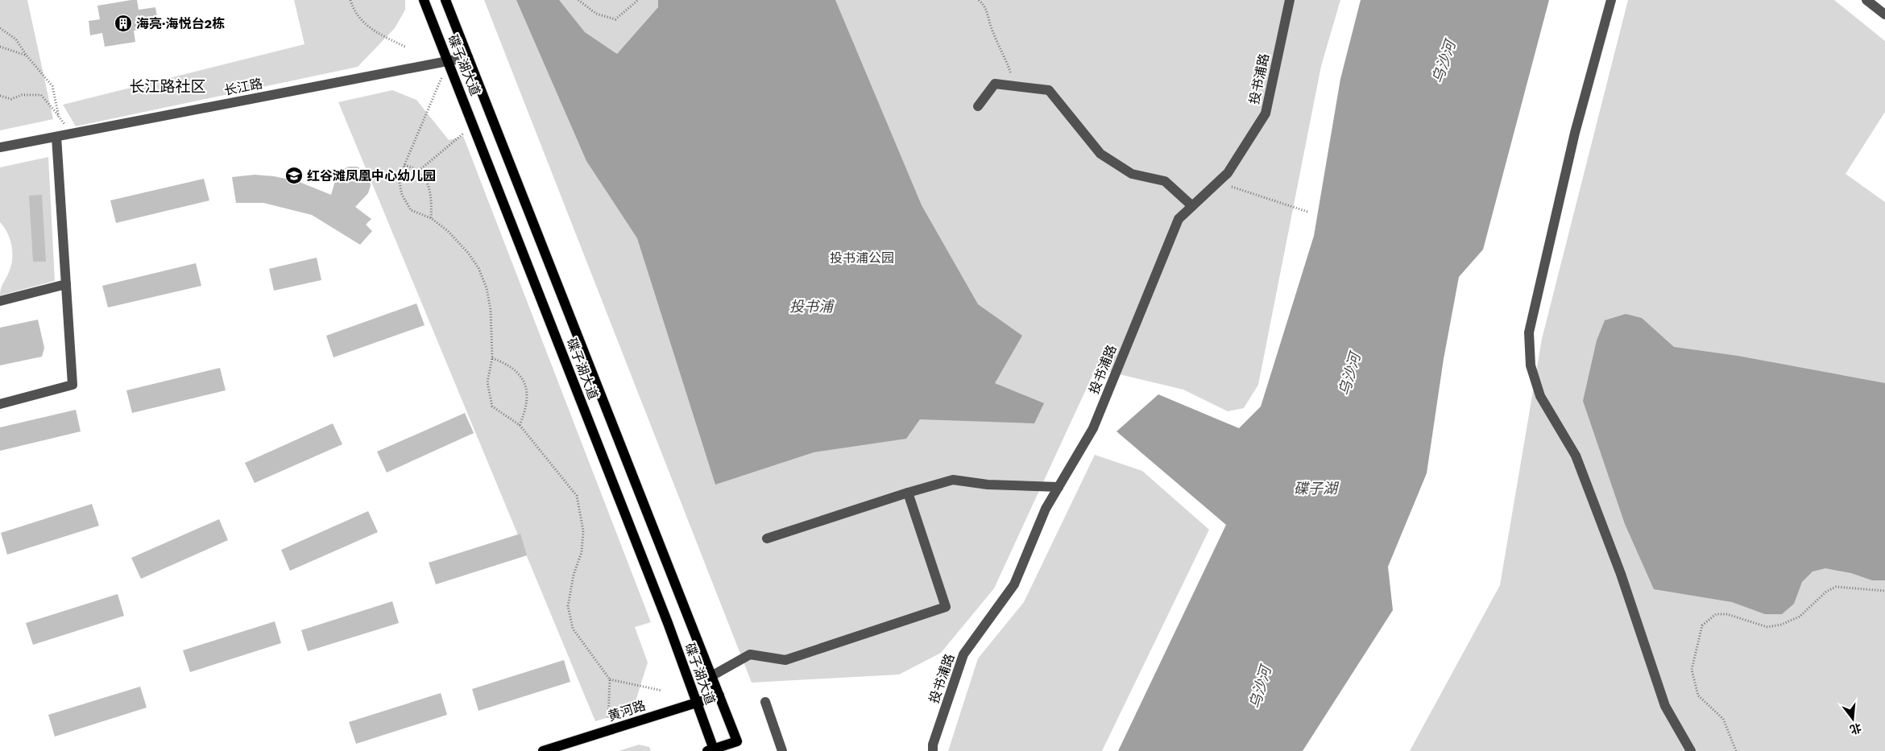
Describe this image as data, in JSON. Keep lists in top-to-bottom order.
{
  "streets": {
    "main road": ["碟子湖大道", "黄河路"],
    "street": ["投书浦路", "长江路"]
  },
  "crossings": [
    ["碟子湖大道", "长江路"],
    ["碟子湖大道", "黄河路"]
  ],
  "districts": ["长江路社区"],
  "water": ["乌沙河", "投书浦", "碟子湖"],
  "parks": ["投书浦公园"],
  "places": {
    "building": ["海亮·海悦台2栋"],
    "school or university": ["红谷滩凤凰中心幼儿园"]
  },
  "north": "bottom"
}
